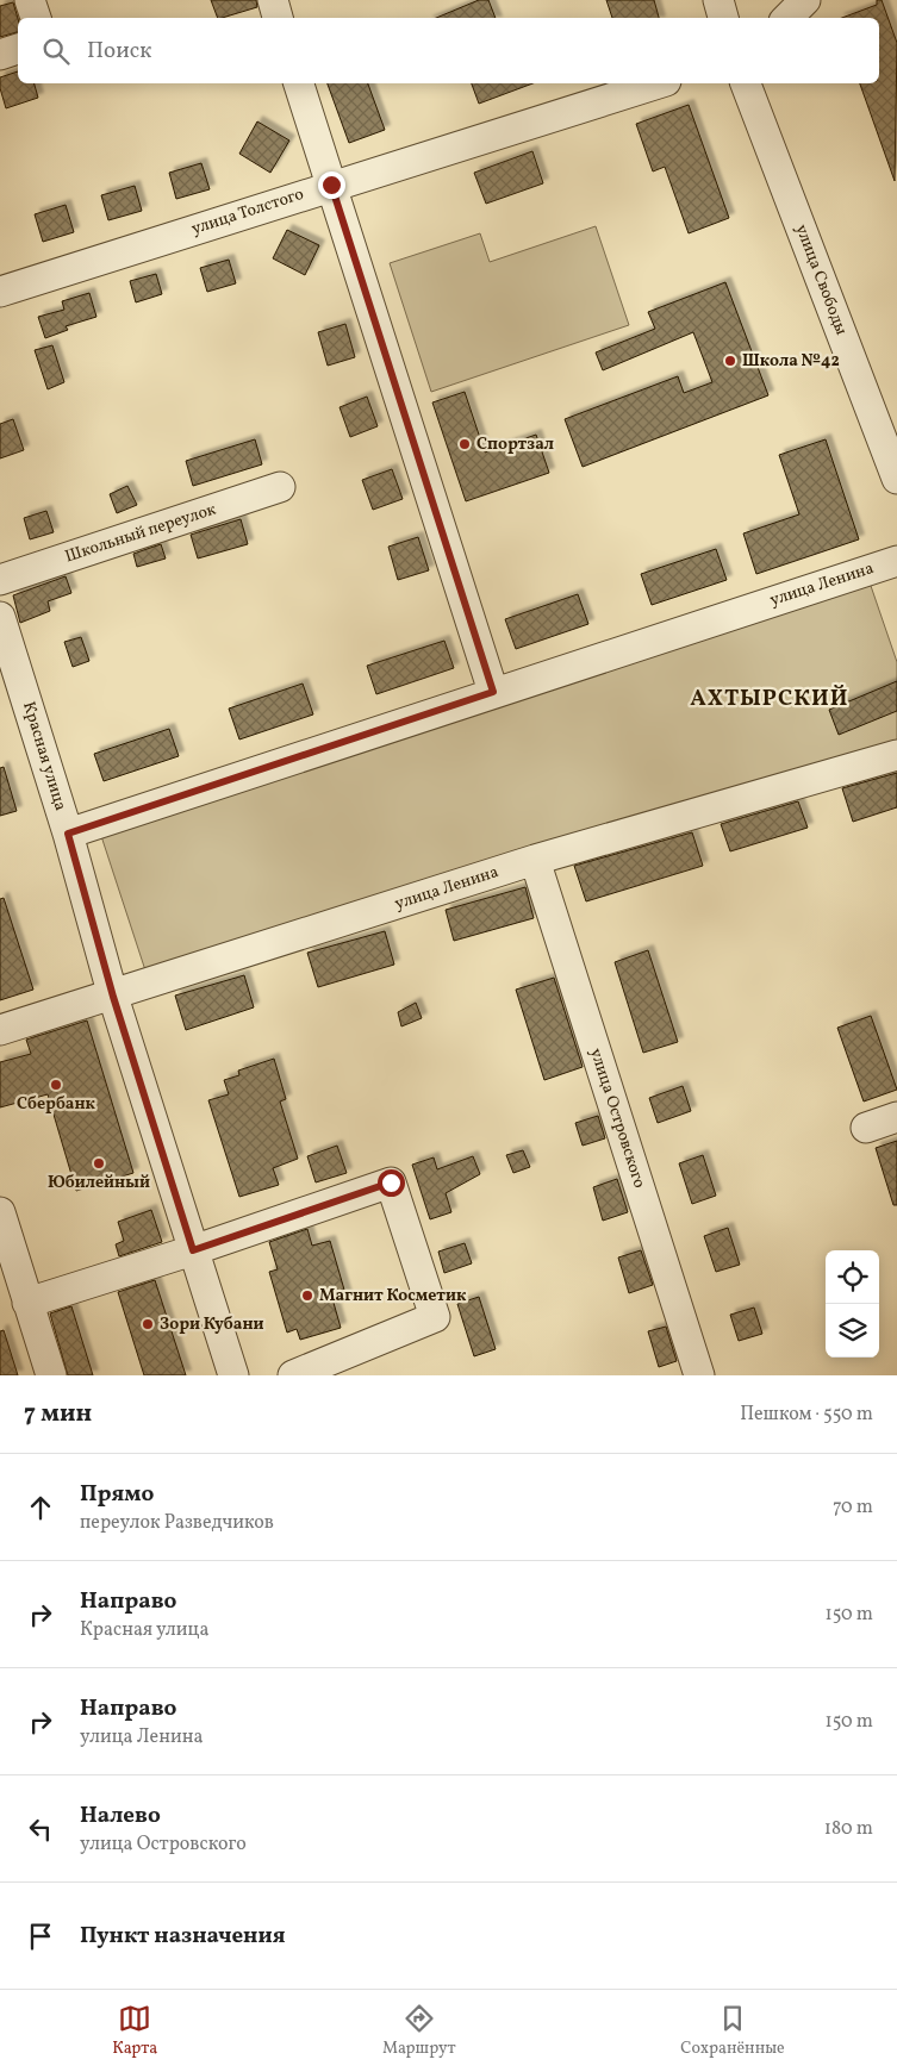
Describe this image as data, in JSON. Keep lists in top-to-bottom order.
{
  "streets": {
    "street": [
      "улица Толстого",
      "улица Свободы",
      "Школьный переулок",
      "улица Ленина",
      "Красная улица",
      "улица Островского"
    ]
  },
  "crossings": [
    ["улица Ленина", "Красная улица"],
    ["улица Ленина", "улица Островского"]
  ],
  "districts": ["АХТЫРСКИЙ"],
  "places": [
    "Школа №42",
    "Спортзал",
    "Сбербанк",
    "Юбилейный",
    "Магнит Косметик",
    "Зори Кубани"
  ],
  "page": {
    "search": "Поиск",
    "heading": ["7 мин", "Пешком · 550 m"],
    "list": [
      ["Прямо", "переулок Разведчиков", "70 m"],
      ["Направо", "Красная улица", "150 m"],
      ["Направо", "улица Ленина", "150 m"],
      ["Налево", "улица Островского", "180 m"],
      "Пункт назначения"
    ],
    "nav": ["Карта", "Маршрут", "Сохранённые"]
  }
}
